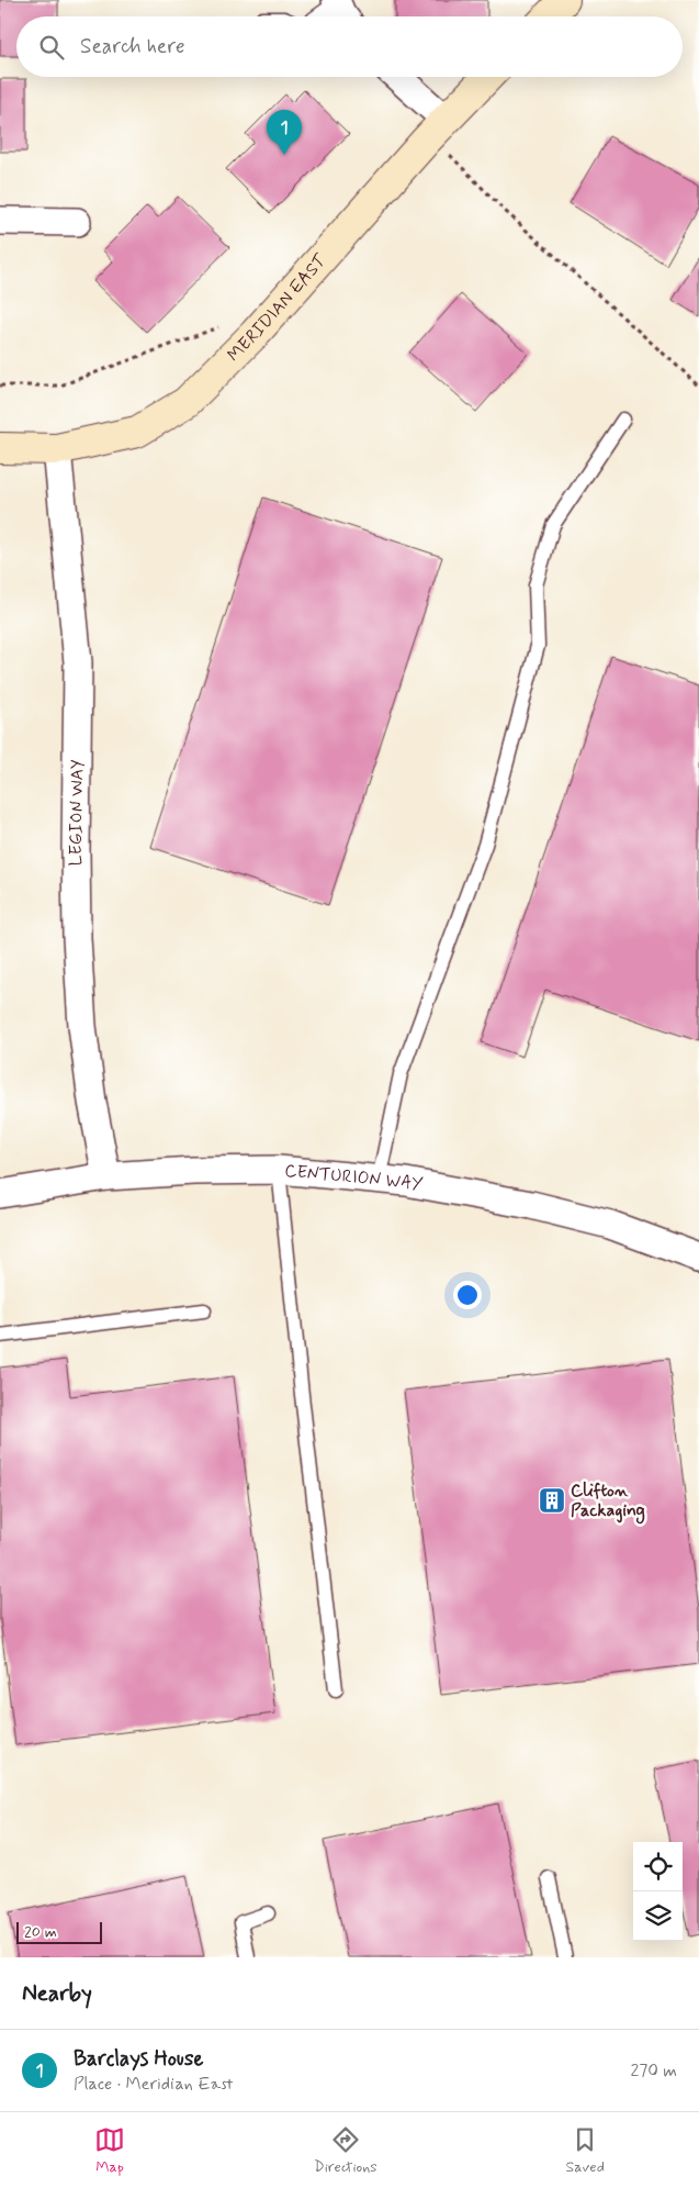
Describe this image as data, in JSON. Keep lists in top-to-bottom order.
{
  "streets": {
    "street": ["MERIDIAN EAST", "LEGION WAY", "CENTURION WAY"]
  },
  "crossings": [
    ["MERIDIAN EAST", "LEGION WAY"],
    ["LEGION WAY", "CENTURION WAY"]
  ],
  "places": {
    "building": ["Clifton Packaging"]
  },
  "scale_bar": "20 m",
  "page": {
    "search": "Search here",
    "pins": "1",
    "scale": "20 m",
    "heading": "Nearby",
    "list": [
      {
        "mark": "1",
        "name": "Barclays House",
        "note": "Place · Meridian East",
        "value": "270 m"
      }
    ],
    "nav": ["Map", "Directions", "Saved"]
  }
}
